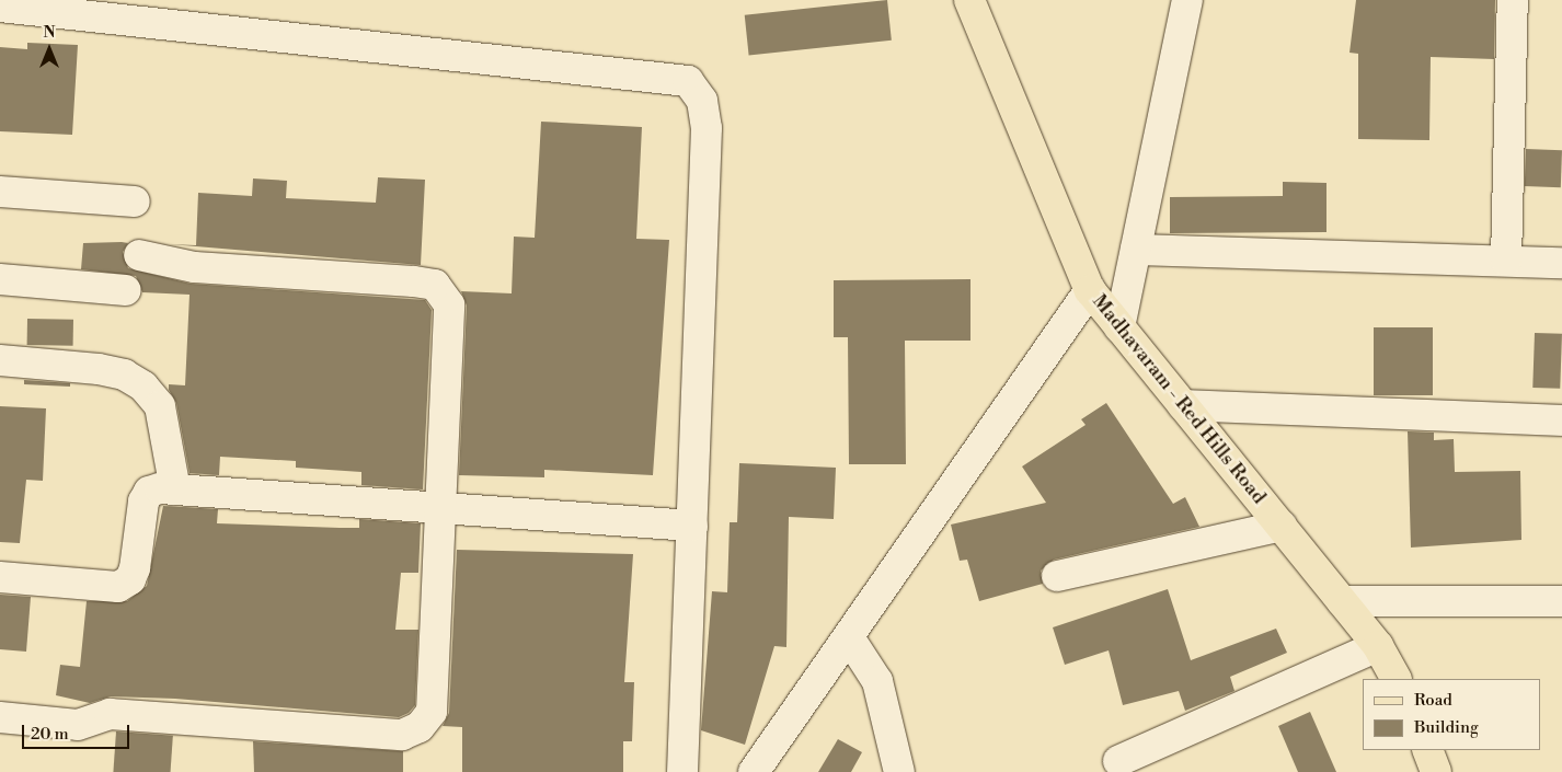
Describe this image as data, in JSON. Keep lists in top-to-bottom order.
{
  "streets": {
    "main road": ["Madhavaram - Red Hills Road"]
  },
  "legend": ["Road", "Building"],
  "scale_bar": "20 m",
  "north": "top"
}
